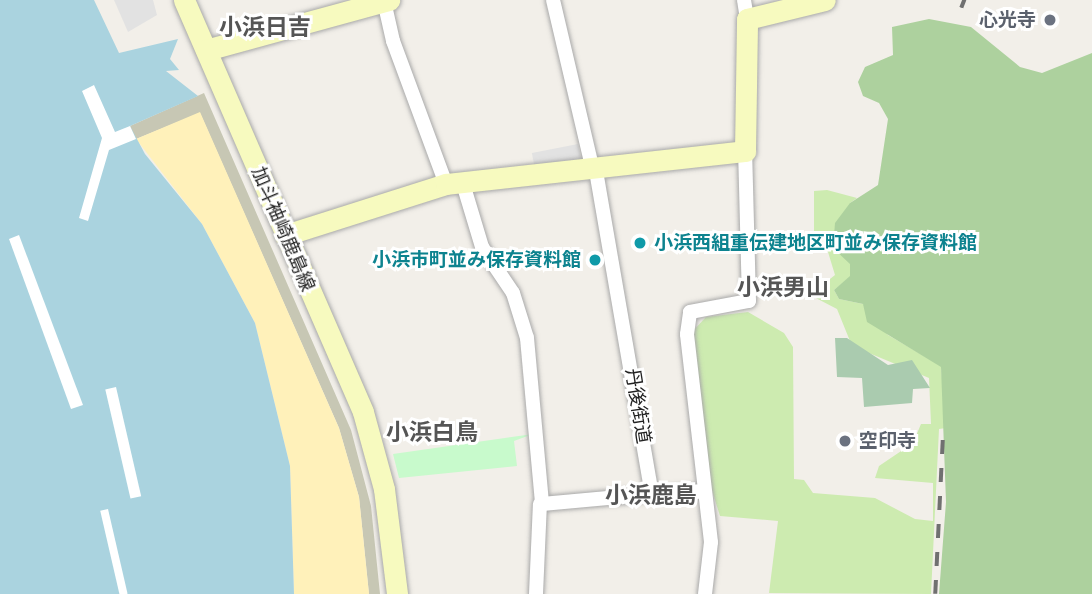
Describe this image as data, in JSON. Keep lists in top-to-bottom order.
{
  "streets": {
    "main road": ["加斗袖崎鹿島線"],
    "street": ["丹後街道"]
  },
  "districts": [
    "小浜日吉",
    "小浜男山",
    "小浜白鳥",
    "小浜鹿島"
  ],
  "places": [
    "心光寺",
    "小浜西組重伝建地区町並み保存資料館",
    "小浜市町並み保存資料館",
    "空印寺"
  ]
}
